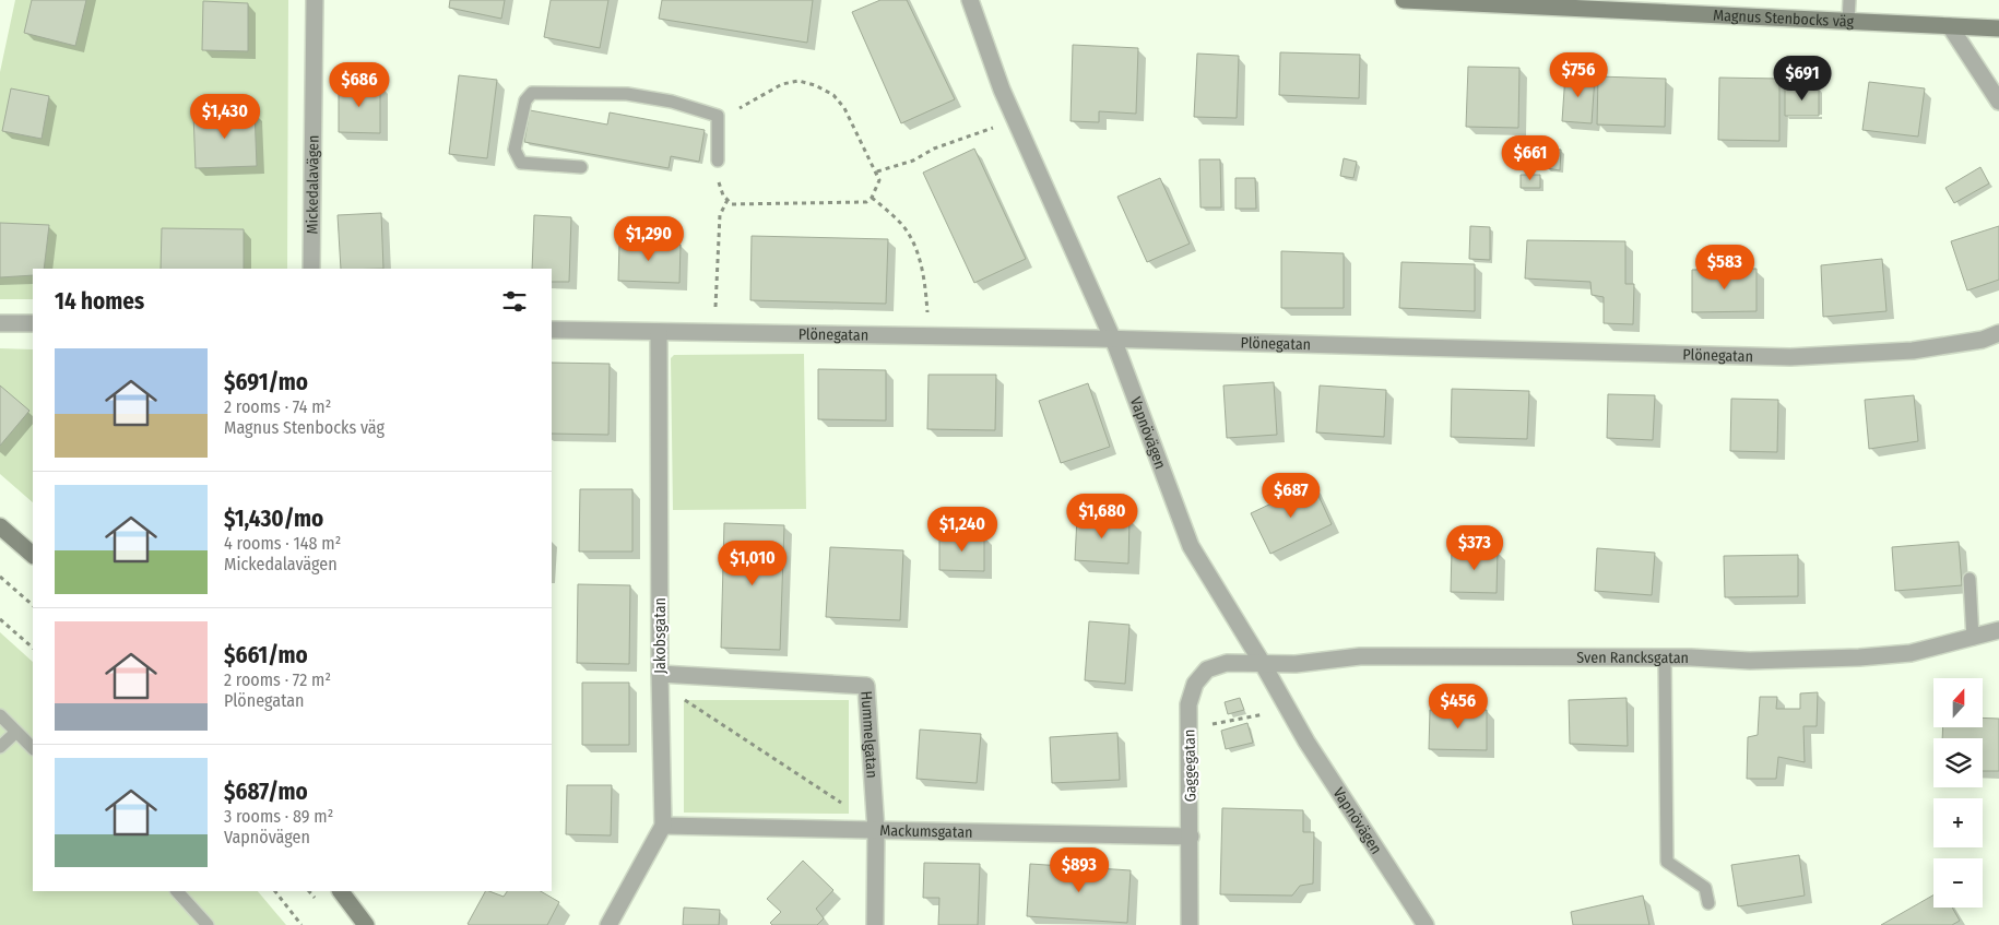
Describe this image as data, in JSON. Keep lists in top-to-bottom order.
{
  "streets": {
    "street": [
      "Magnus Stenbocks väg",
      "Mickedalavägen",
      "Plönegatan",
      "Vapnövägen",
      "Jakobsgatan",
      "Sven Rancksgatan",
      "Hummelgatan",
      "Gaggegatan",
      "Mackumsgatan"
    ]
  },
  "crossings": [
    ["Plönegatan", "Vapnövägen"],
    ["Plönegatan", "Jakobsgatan"],
    ["Vapnövägen", "Sven Rancksgatan"],
    ["Vapnövägen", "Gaggegatan"],
    ["Jakobsgatan", "Hummelgatan"],
    ["Jakobsgatan", "Mackumsgatan"],
    ["Sven Rancksgatan", "Gaggegatan"],
    ["Hummelgatan", "Mackumsgatan"],
    ["Gaggegatan", "Mackumsgatan"]
  ],
  "north": "top",
  "page": {
    "price": [
      "$756",
      "$691",
      "$686",
      "$1,430",
      "$661",
      "$1,290",
      "$583",
      "$687",
      "$1,680",
      "$1,240",
      "$373",
      "$1,010",
      "$456",
      "$893"
    ],
    "heading": "14 homes",
    "list": [
      {
        "name": "$691/mo",
        "note": "2 rooms · 74 m² · Magnus Stenbocks väg"
      },
      {
        "name": "$1,430/mo",
        "note": "4 rooms · 148 m² · Mickedalavägen"
      },
      {
        "name": "$661/mo",
        "note": "2 rooms · 72 m² · Plönegatan"
      },
      {
        "name": "$687/mo",
        "note": "3 rooms · 89 m² · Vapnövägen"
      }
    ],
    "map_buttons": ["+", "−"]
  }
}
